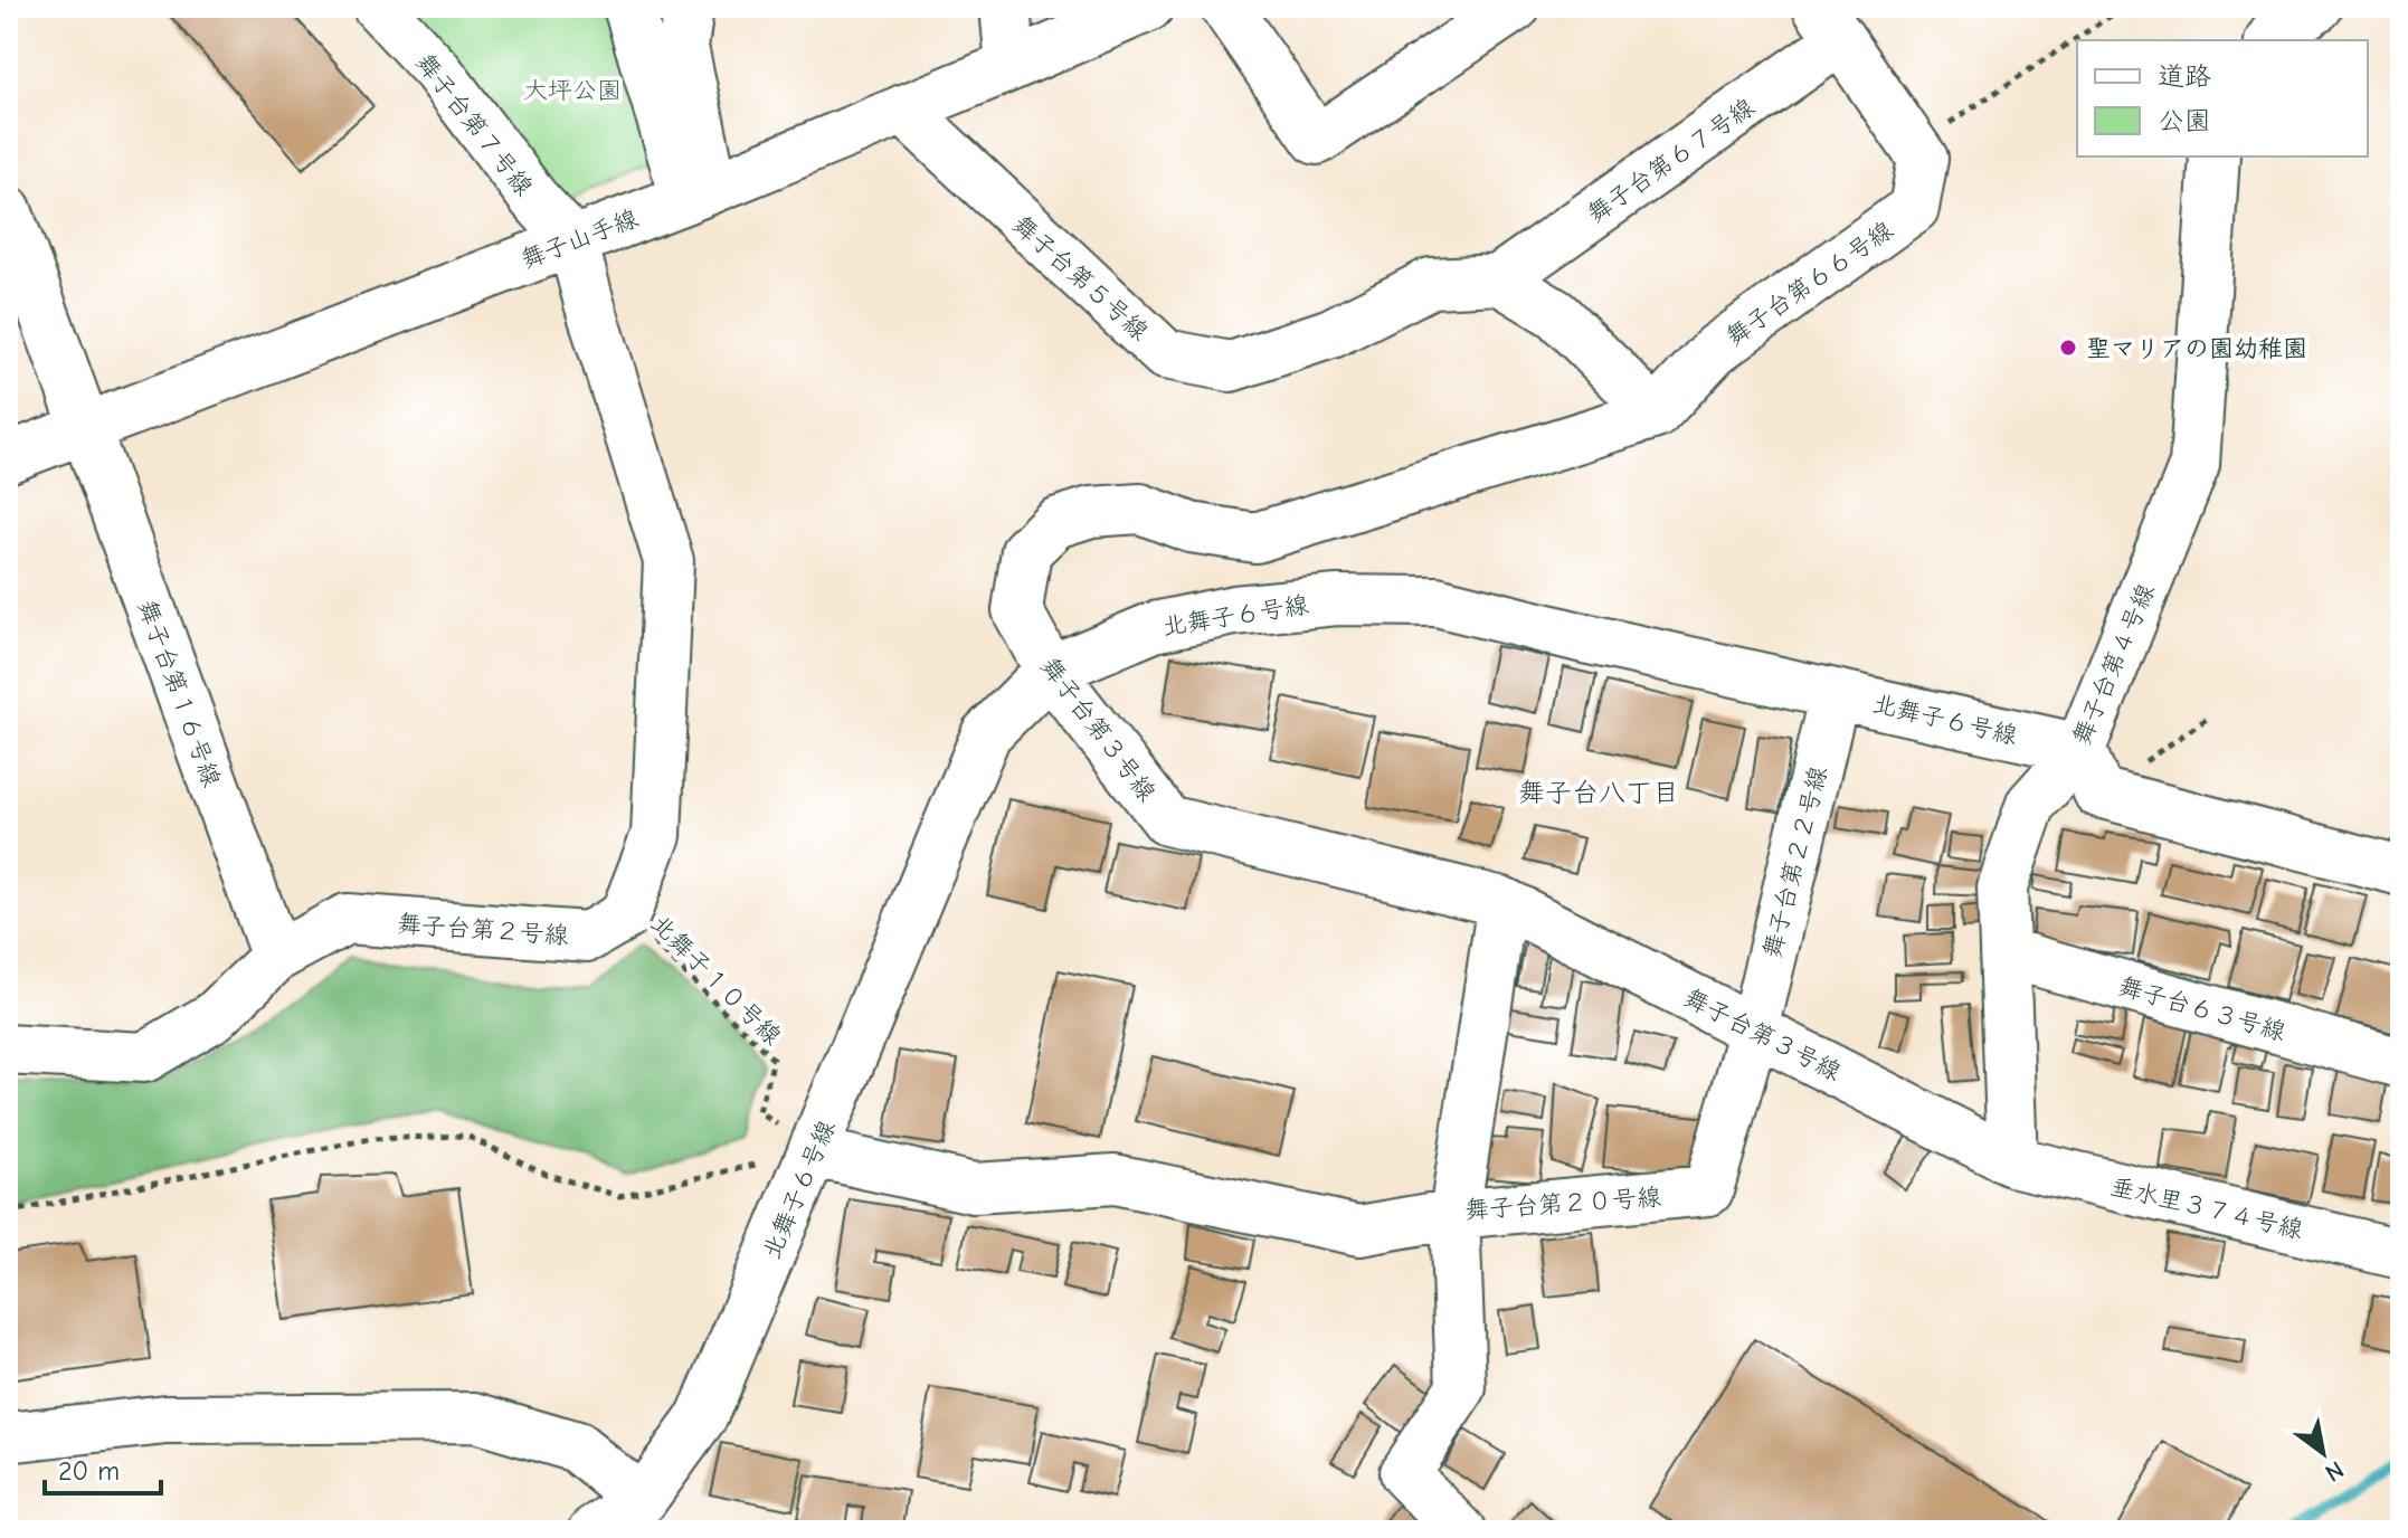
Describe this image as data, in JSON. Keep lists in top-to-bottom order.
{
  "streets": {
    "street": [
      "舞子台第７号線",
      "舞子台第６７号線",
      "舞子山手線",
      "舞子台第５号線",
      "舞子台第６６号線",
      "北舞子６号線",
      "舞子台第４号線",
      "舞子台第１６号線",
      "舞子台第３号線",
      "舞子台第２２号線",
      "舞子台第２号線",
      "舞子台６３号線",
      "舞子台第２０号線",
      "垂水里３７４号線"
    ],
    "path": ["北舞子１０号線"]
  },
  "crossings": [
    ["舞子台第７号線", "舞子山手線"],
    ["舞子台第６７号線", "舞子台第５号線"],
    ["舞子台第６７号線", "舞子台第６６号線"],
    ["舞子山手線", "舞子台第５号線"],
    ["舞子山手線", "舞子台第１６号線"],
    ["舞子台第６６号線", "舞子台第３号線"],
    ["北舞子６号線", "舞子台第４号線"],
    ["北舞子６号線", "舞子台第３号線"],
    ["北舞子６号線", "舞子台第２２号線"],
    ["北舞子６号線", "北舞子１０号線"],
    ["舞子台第４号線", "舞子台第３号線"],
    ["舞子台第４号線", "舞子台６３号線"],
    ["舞子台第４号線", "垂水里３７４号線"],
    ["舞子台第１６号線", "舞子台第２号線"],
    ["舞子台第３号線", "舞子台第２２号線"],
    ["舞子台第３号線", "舞子台第２０号線"],
    ["舞子台第３号線", "垂水里３７４号線"],
    ["舞子台第２２号線", "舞子台第２０号線"],
    ["舞子台第２号線", "北舞子１０号線"]
  ],
  "districts": ["舞子台八丁目"],
  "parks": ["大坪公園"],
  "places": ["聖マリアの園幼稚園"],
  "legend": ["道路", "公園"],
  "scale_bar": "20 m",
  "north": "bottom right"
}
